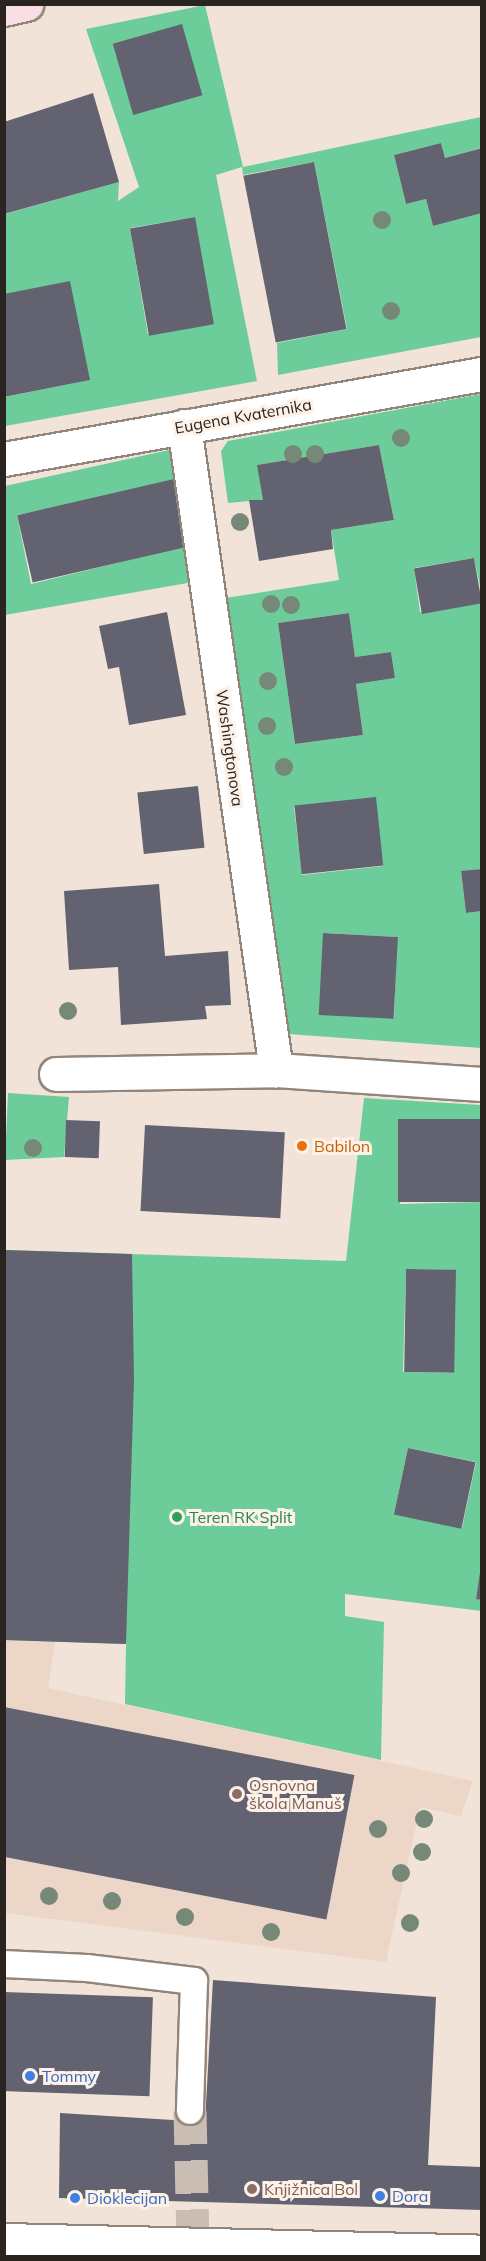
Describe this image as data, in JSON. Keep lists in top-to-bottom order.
{
  "streets": {
    "street": ["Eugena Kvaternika", "Washingtonova"]
  },
  "crossings": [
    ["Eugena Kvaternika", "Washingtonova"]
  ],
  "places": [
    "Babilon",
    "Teren RK Split",
    "Osnovna škola Manuš",
    "Tommy",
    "Knjižnica Bol",
    "Dora",
    "Dioklecijan"
  ]
}
